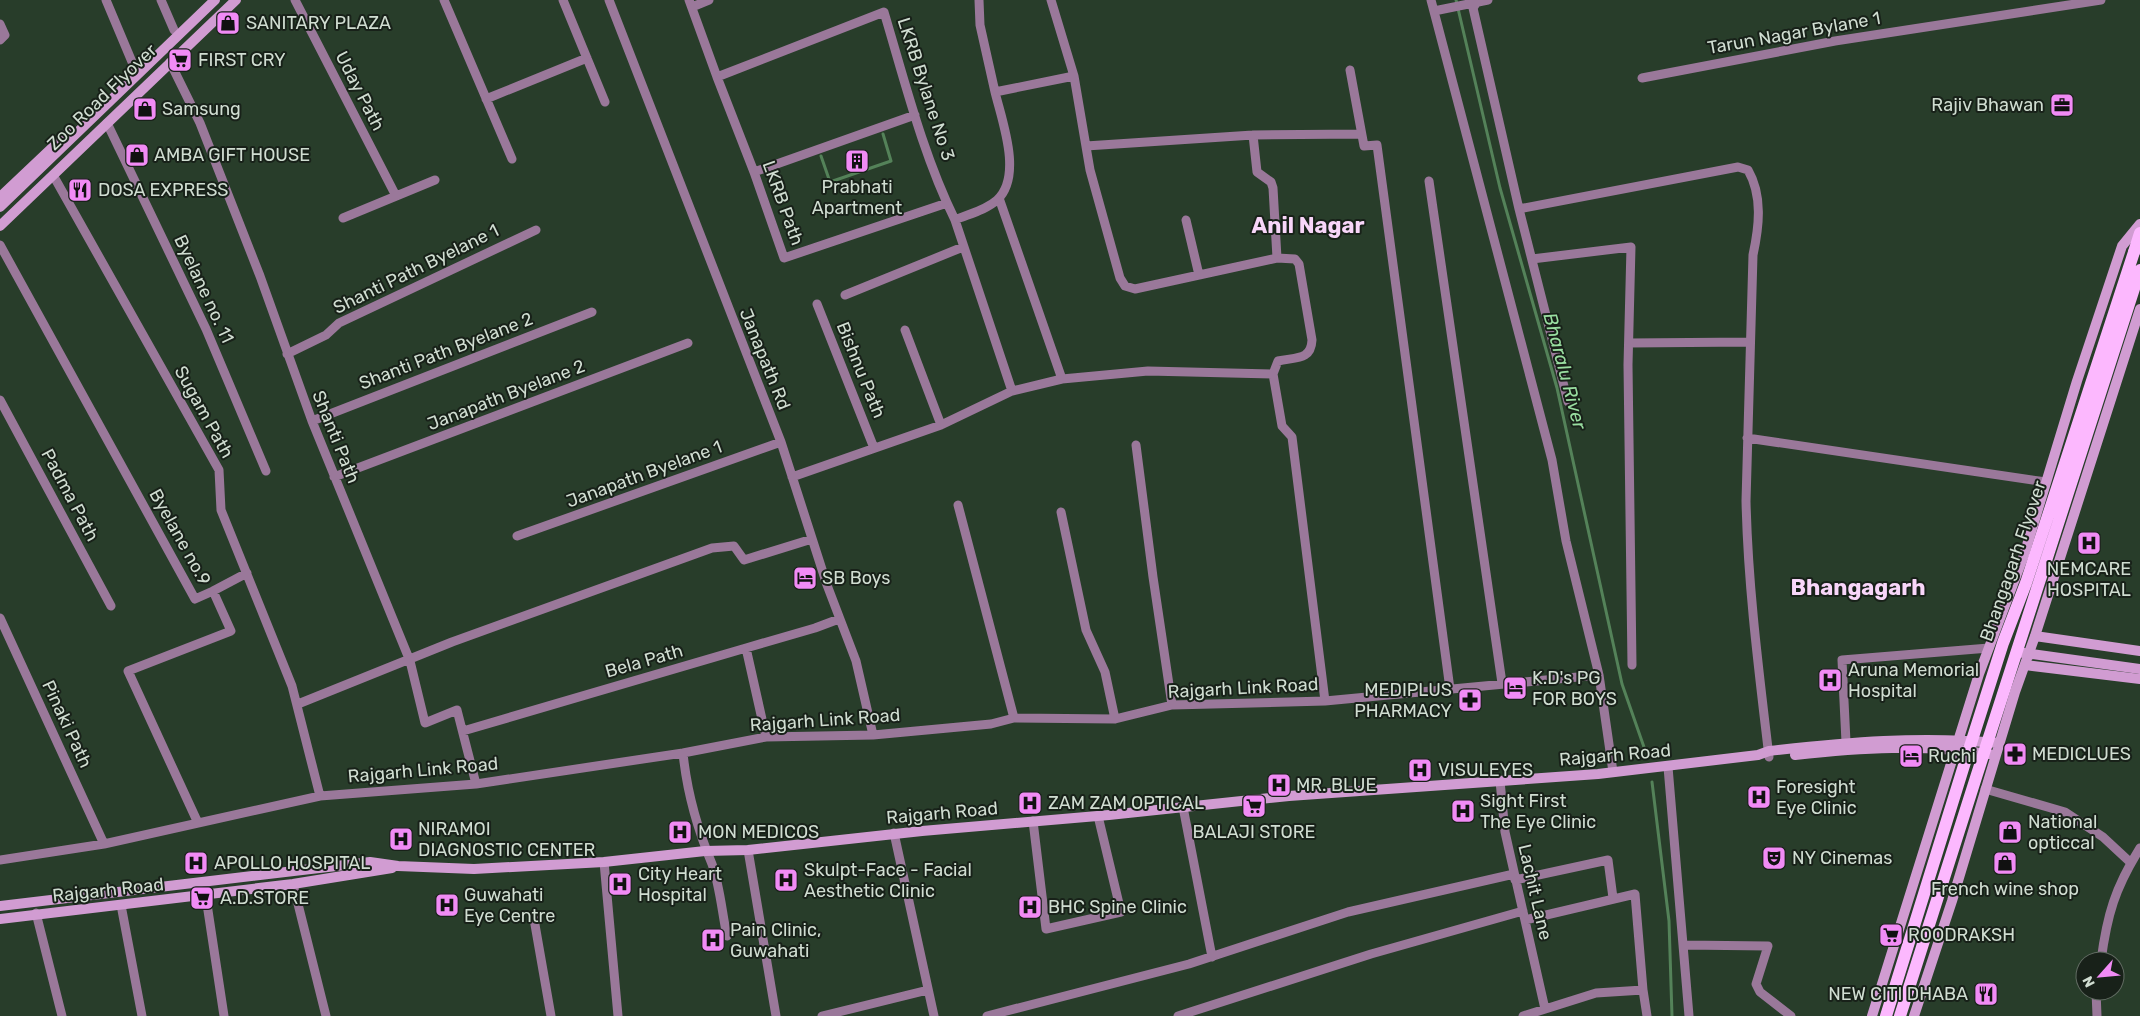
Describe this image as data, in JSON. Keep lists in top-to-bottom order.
{
  "streets": {
    "main road": ["Zoo Road Flyover", "Bhangagarh Flyover", "Rajgarh Road"],
    "street": [
      "Tarun Nagar Bylane 1",
      "LKRB Bylane No 3",
      "Uday Path",
      "LKRB Path",
      "Shanti Path Byelane 1",
      "Byelane no. 11",
      "Shanti Path Byelane 2",
      "Janapath Rd",
      "Bishnu Path",
      "Janapath Byelane 2",
      "Sugam Path",
      "Shanti Path",
      "Janapath Byelane 1",
      "Padma Path",
      "Byelane no.9",
      "Bela Path",
      "Rajgarh Link Road",
      "Pinaki Path",
      "Lachit Lane"
    ]
  },
  "crossings": [
    ["LKRB Bylane No 3", "LKRB Path"],
    ["Shanti Path Byelane 1", "Shanti Path"],
    ["Shanti Path Byelane 2", "Shanti Path"],
    ["Janapath Rd", "Janapath Byelane 1"],
    ["Janapath Rd", "Bela Path"],
    ["Janapath Rd", "Rajgarh Link Road"],
    ["Janapath Byelane 2", "Shanti Path"],
    ["Sugam Path", "Rajgarh Link Road"],
    ["Shanti Path", "Bela Path"],
    ["Shanti Path", "Rajgarh Link Road"],
    ["Byelane no.9", "Rajgarh Link Road"],
    ["Rajgarh Link Road", "Pinaki Path"],
    ["Rajgarh Road", "Lachit Lane"]
  ],
  "districts": ["Anil Nagar", "Bhangagarh"],
  "water": ["Bharalu River"],
  "places": {
    "shop": [
      "SANITARY PLAZA",
      "Samsung",
      "AMBA GIFT HOUSE",
      "National opticcal",
      "French wine shop"
    ],
    "supermarket": [
      "FIRST CRY",
      "BALAJI STORE",
      "A.D.STORE",
      "ROODRAKSH"
    ],
    "office": ["Rajiv Bhawan"],
    "building": ["Prabhati Apartment"],
    "restaurant": ["DOSA EXPRESS", "NEW CITI DHABA"],
    "hospital": [
      "NEMCARE HOSPITAL",
      "Aruna Memorial Hospital",
      "VISULEYES",
      "MR. BLUE",
      "Foresight Eye Clinic",
      "ZAM ZAM OPTICAL",
      "Sight First The Eye Clinic",
      "MON MEDICOS",
      "NIRAMOI DIAGNOSTIC CENTER",
      "APOLLO HOSPITAL",
      "Skulpt-Face - Facial Aesthetic Clinic",
      "City Heart Hospital",
      "Guwahati Eye Centre",
      "BHC Spine Clinic",
      "Pain Clinic, Guwahati"
    ],
    "hotel": ["SB Boys", "K.D's PG FOR BOYS", "Ruchi"],
    "pharmacy": ["MEDIPLUS PHARMACY", "MEDICLUES"],
    "theatre": ["NY Cinemas"]
  },
  "north": "bottom left"
}
